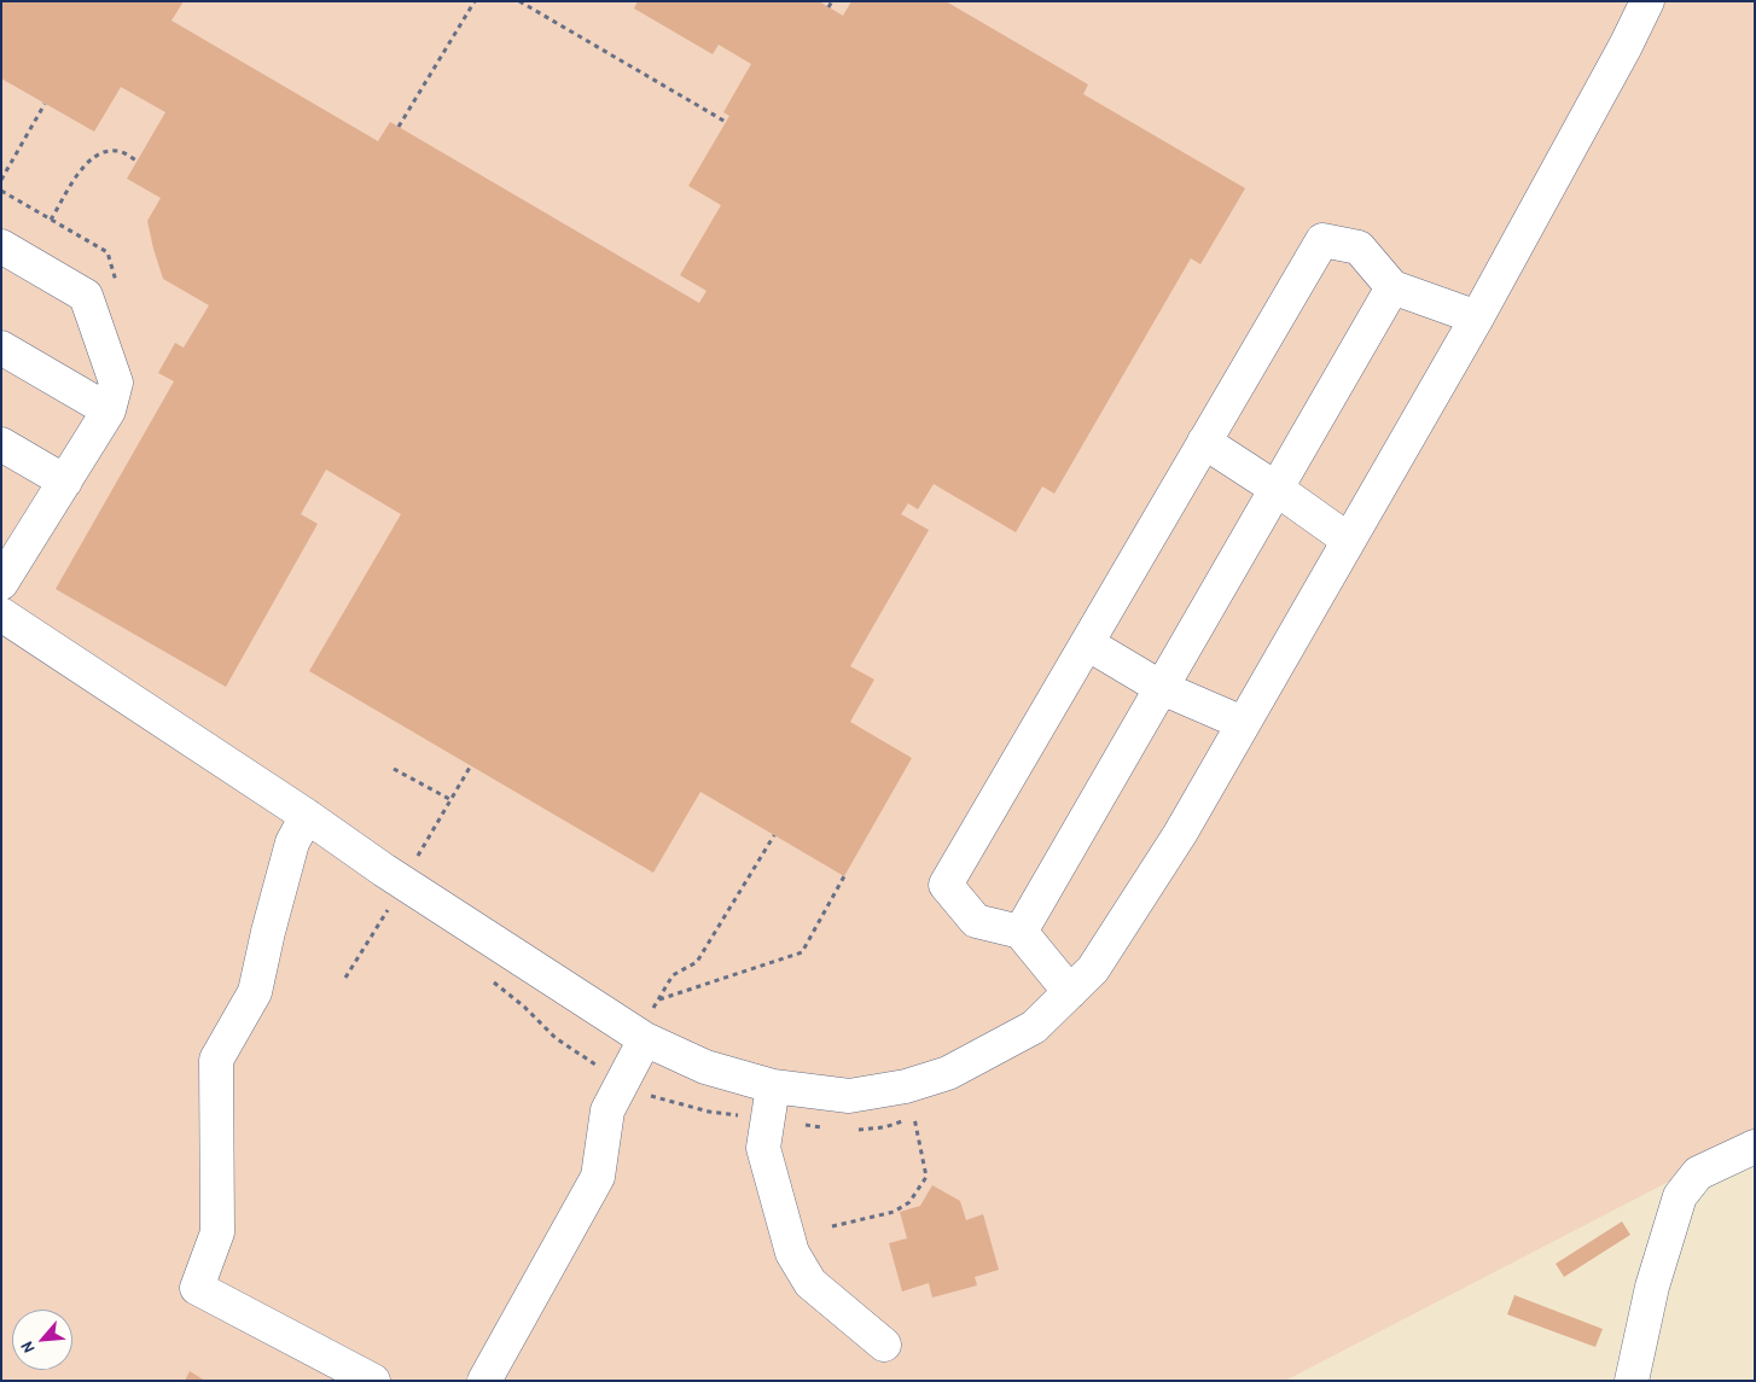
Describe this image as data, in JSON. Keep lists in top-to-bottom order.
{
  "north": "bottom left"
}
